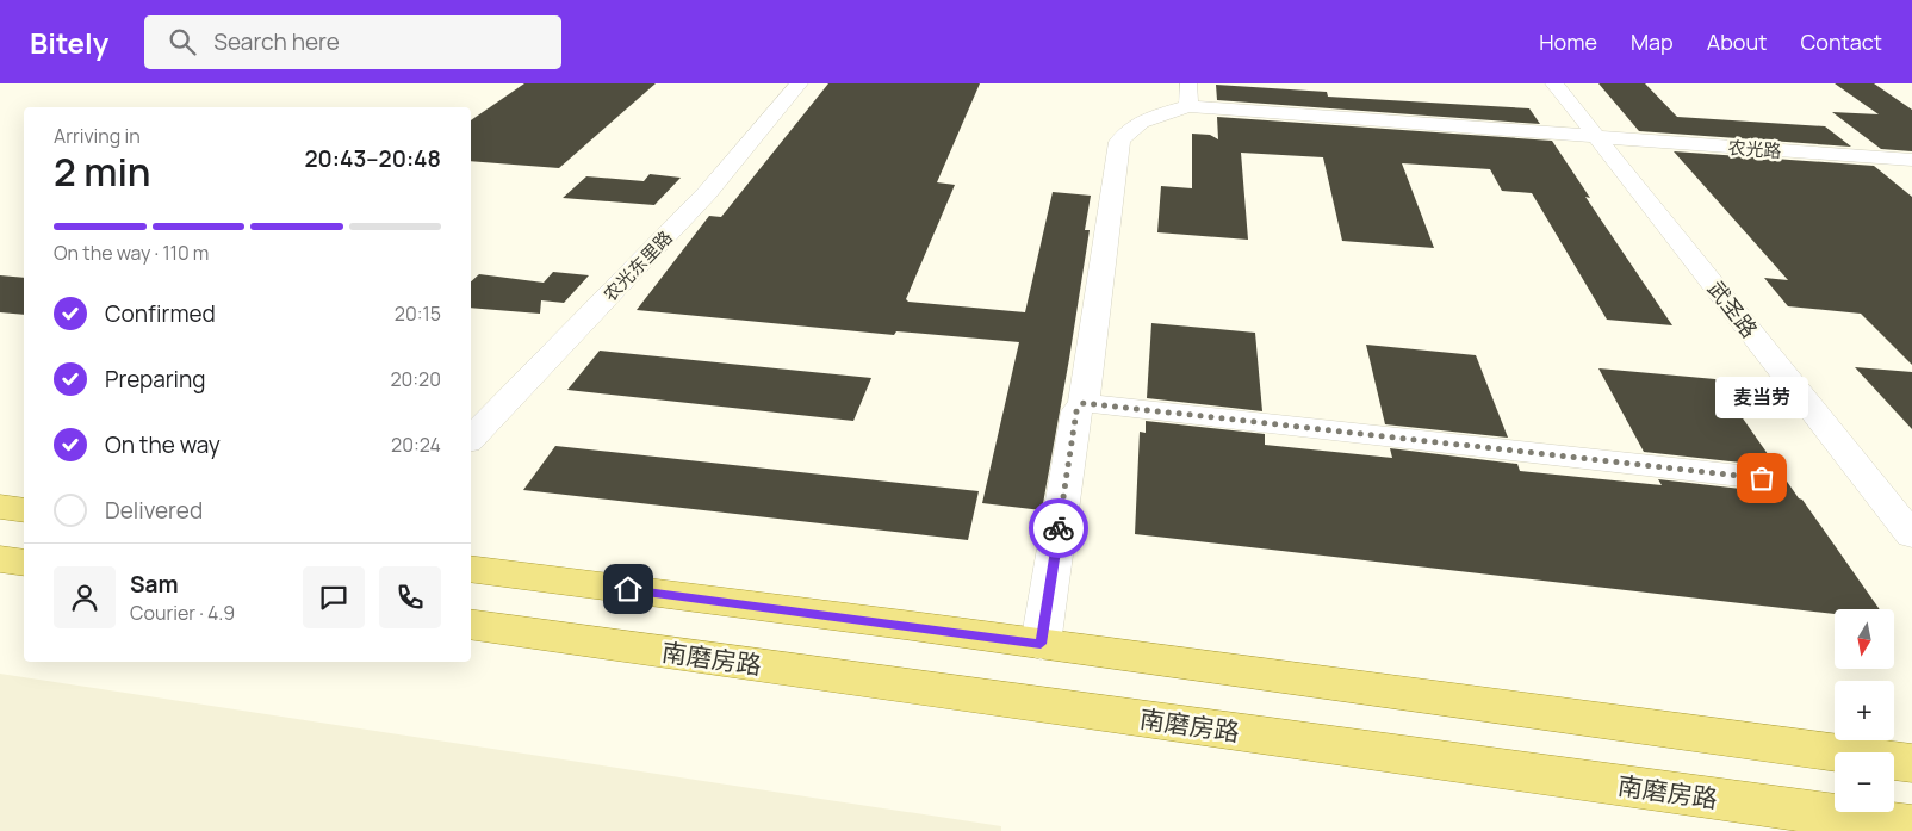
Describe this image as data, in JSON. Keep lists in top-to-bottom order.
{
  "streets": {
    "main road": ["南磨房路"],
    "street": ["农光路", "农光东里路", "武圣路"]
  },
  "crossings": [
    ["农光路", "武圣路"]
  ],
  "places": ["麦当劳"],
  "north": "bottom",
  "page": {
    "header": "Bitely",
    "search": "Search here",
    "nav": [
      "Home",
      "Map",
      "About",
      "Contact"
    ],
    "heading": ["2 min", "Arriving in", "20:43–20:48"],
    "panel": ["Sam", "Courier · 4.9"],
    "bar": "On the way · 110 m",
    "list": [
      ["Confirmed", "20:15"],
      ["Preparing", "20:20"],
      ["On the way", "20:24"],
      "Delivered"
    ],
    "bubble": "麦当劳",
    "map_buttons": ["+", "−"]
  }
}
